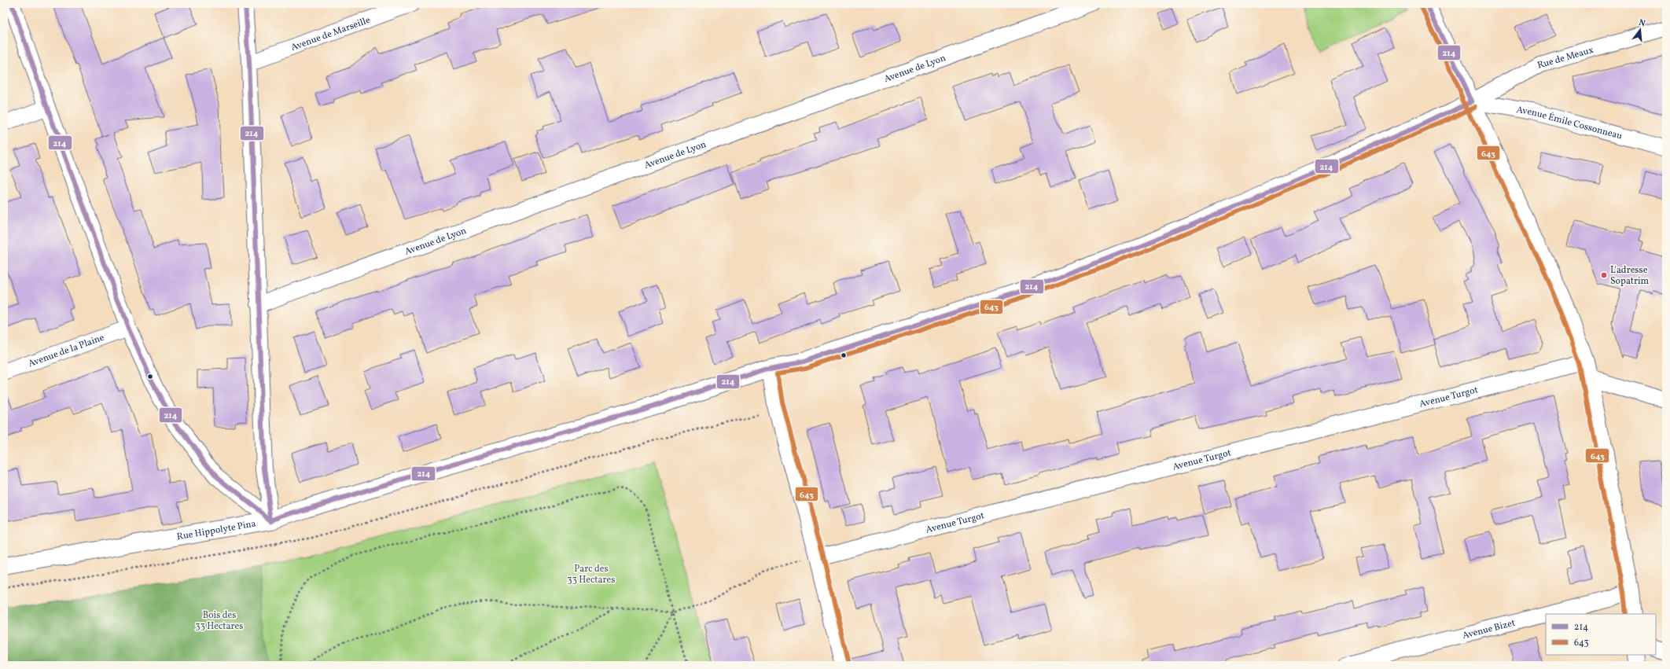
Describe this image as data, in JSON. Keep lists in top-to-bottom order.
{
  "streets": {
    "main road": ["Rue Hippolyte Pina"],
    "street": [
      "Avenue de Marseille",
      "Rue de Meaux",
      "Avenue de Lyon",
      "Avenue Émile Cossonneau",
      "Avenue de la Plaine",
      "Avenue Turgot",
      "Avenue Bizet"
    ]
  },
  "crossings": [
    ["Rue de Meaux", "Avenue Émile Cossonneau"],
    ["Rue de Meaux", "Rue Hippolyte Pina"],
    ["Avenue Émile Cossonneau", "Rue Hippolyte Pina"]
  ],
  "parks": ["Parc des 33 Hectares", "Bois des 33 Hectares"],
  "places": ["L'adresse Sopatrim"],
  "lines": ["transit line 214", "transit line 643"],
  "legend": ["214", "643"],
  "north": "top"
}
